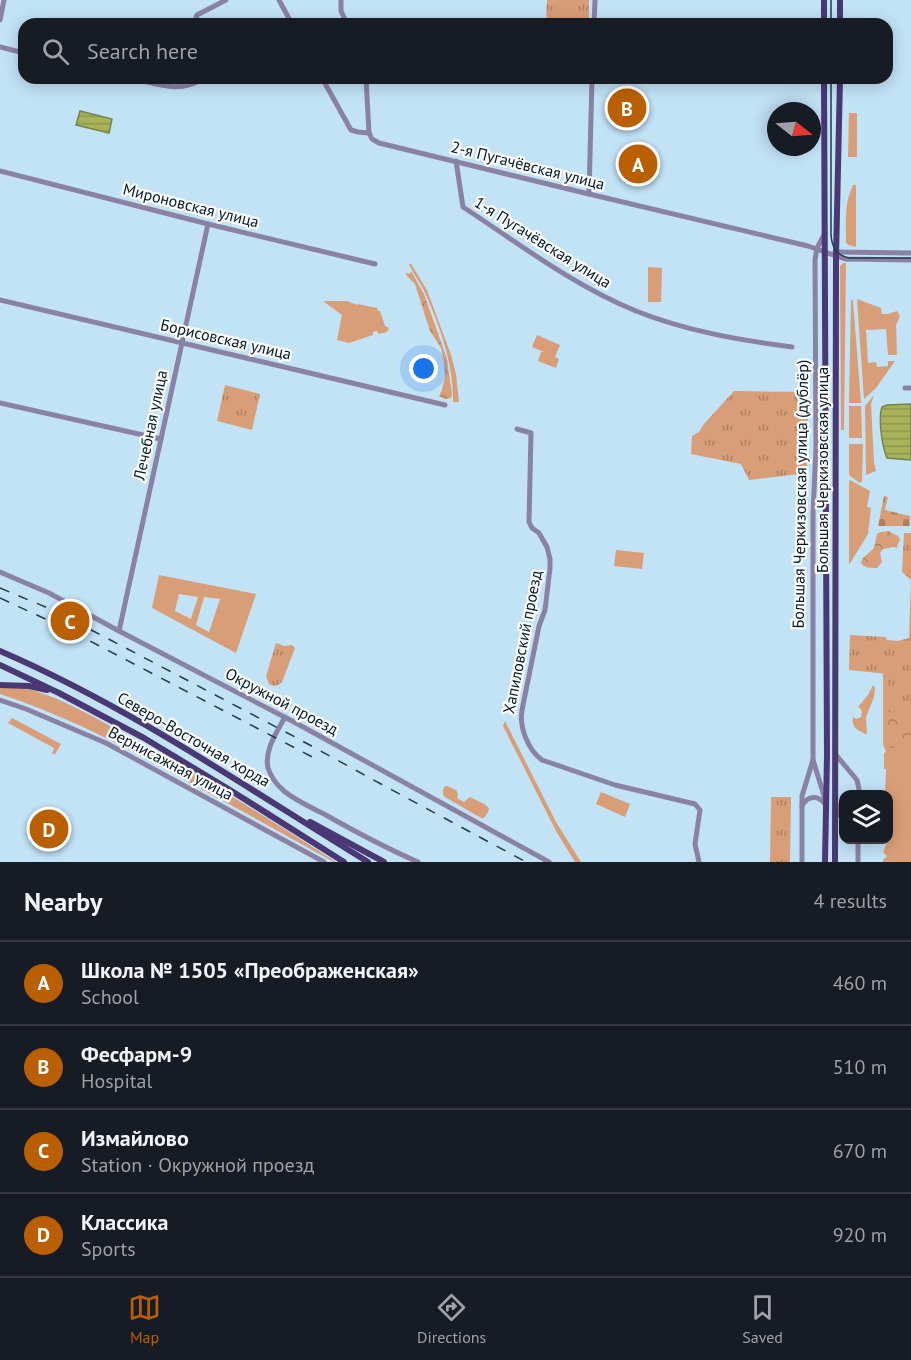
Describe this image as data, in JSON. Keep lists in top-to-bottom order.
{
  "streets": {
    "main road": ["Большая Черкизовская улица", "Северо-Восточная хорда"],
    "street": [
      "2-я Пугачёвская улица",
      "Мироновская улица",
      "1-я Пугачёвская улица",
      "Борисовская улица",
      "Лечебная улица",
      "Большая Черкизовская улица (дублёр)",
      "Хапиловский проезд",
      "Окружной проезд",
      "Вернисажная улица"
    ]
  },
  "crossings": [
    ["2-я Пугачёвская улица", "1-я Пугачёвская улица"],
    ["2-я Пугачёвская улица", "Большая Черкизовская улица"],
    ["2-я Пугачёвская улица", "Большая Черкизовская улица (дублёр)"],
    ["Мироновская улица", "Лечебная улица"],
    ["Борисовская улица", "Лечебная улица"],
    ["Лечебная улица", "Окружной проезд"],
    ["Большая Черкизовская улица", "Большая Черкизовская улица (дублёр)"]
  ],
  "north": "right",
  "page": {
    "search": "Search here",
    "pins": [
      "B",
      "A",
      "C",
      "D"
    ],
    "heading": ["Nearby", "4 results"],
    "list": [
      {
        "mark": "A",
        "name": "Школа № 1505 «Преображенская»",
        "note": "School",
        "value": "460 m"
      },
      {
        "mark": "B",
        "name": "Фесфарм-9",
        "note": "Hospital",
        "value": "510 m"
      },
      {
        "mark": "C",
        "name": "Измайлово",
        "note": "Station · Окружной проезд",
        "value": "670 m"
      },
      {
        "mark": "D",
        "name": "Классика",
        "note": "Sports",
        "value": "920 m"
      }
    ],
    "nav": ["Map", "Directions", "Saved"]
  }
}
